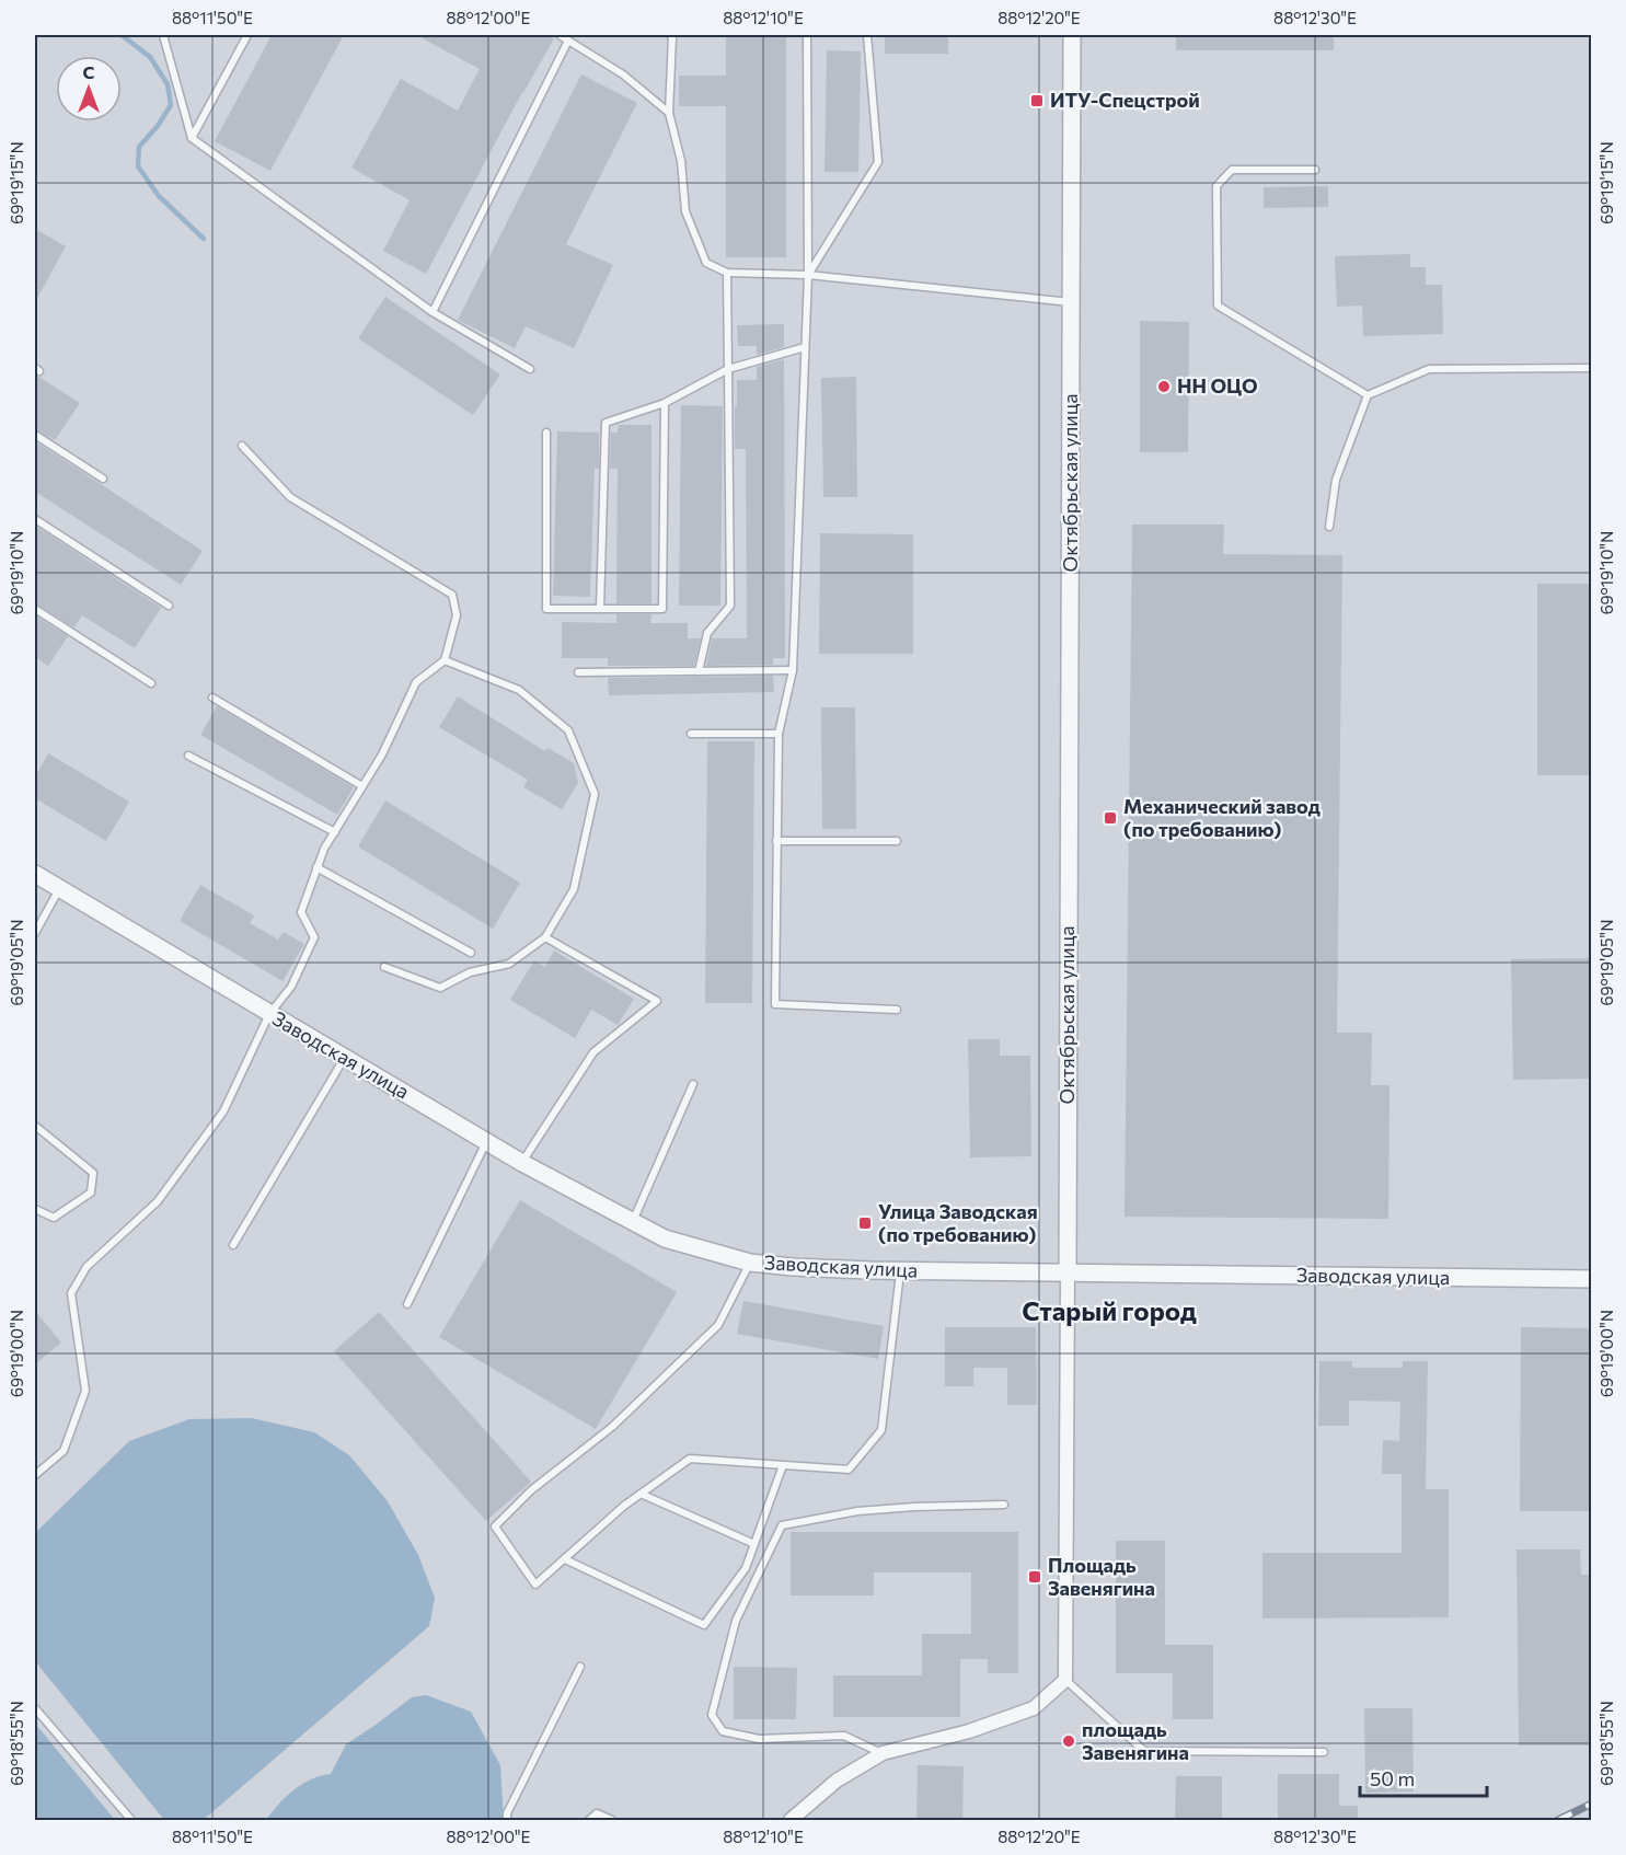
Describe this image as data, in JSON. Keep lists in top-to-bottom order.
{
  "streets": {
    "street": ["Октябрьская улица", "Заводская улица"]
  },
  "crossings": [
    ["Октябрьская улица", "Заводская улица"]
  ],
  "districts": ["Старый город"],
  "places": {
    "transit": [
      "ИТУ-Спецстрой",
      "Механический завод (по требованию)",
      "Улица Заводская (по требованию)",
      "Площадь Завенягина"
    ],
    "other": ["НН ОЦО", "площадь Завенягина"]
  },
  "scale_bar": "50 m",
  "north": "top",
  "coordinates": [
    "88°11'50\"E",
    "88°12'00\"E",
    "88°12'10\"E",
    "88°12'20\"E",
    "88°12'30\"E",
    "69°19'15\"N",
    "69°19'10\"N",
    "69°19'05\"N",
    "69°19'00\"N",
    "69°18'55\"N"
  ]
}
